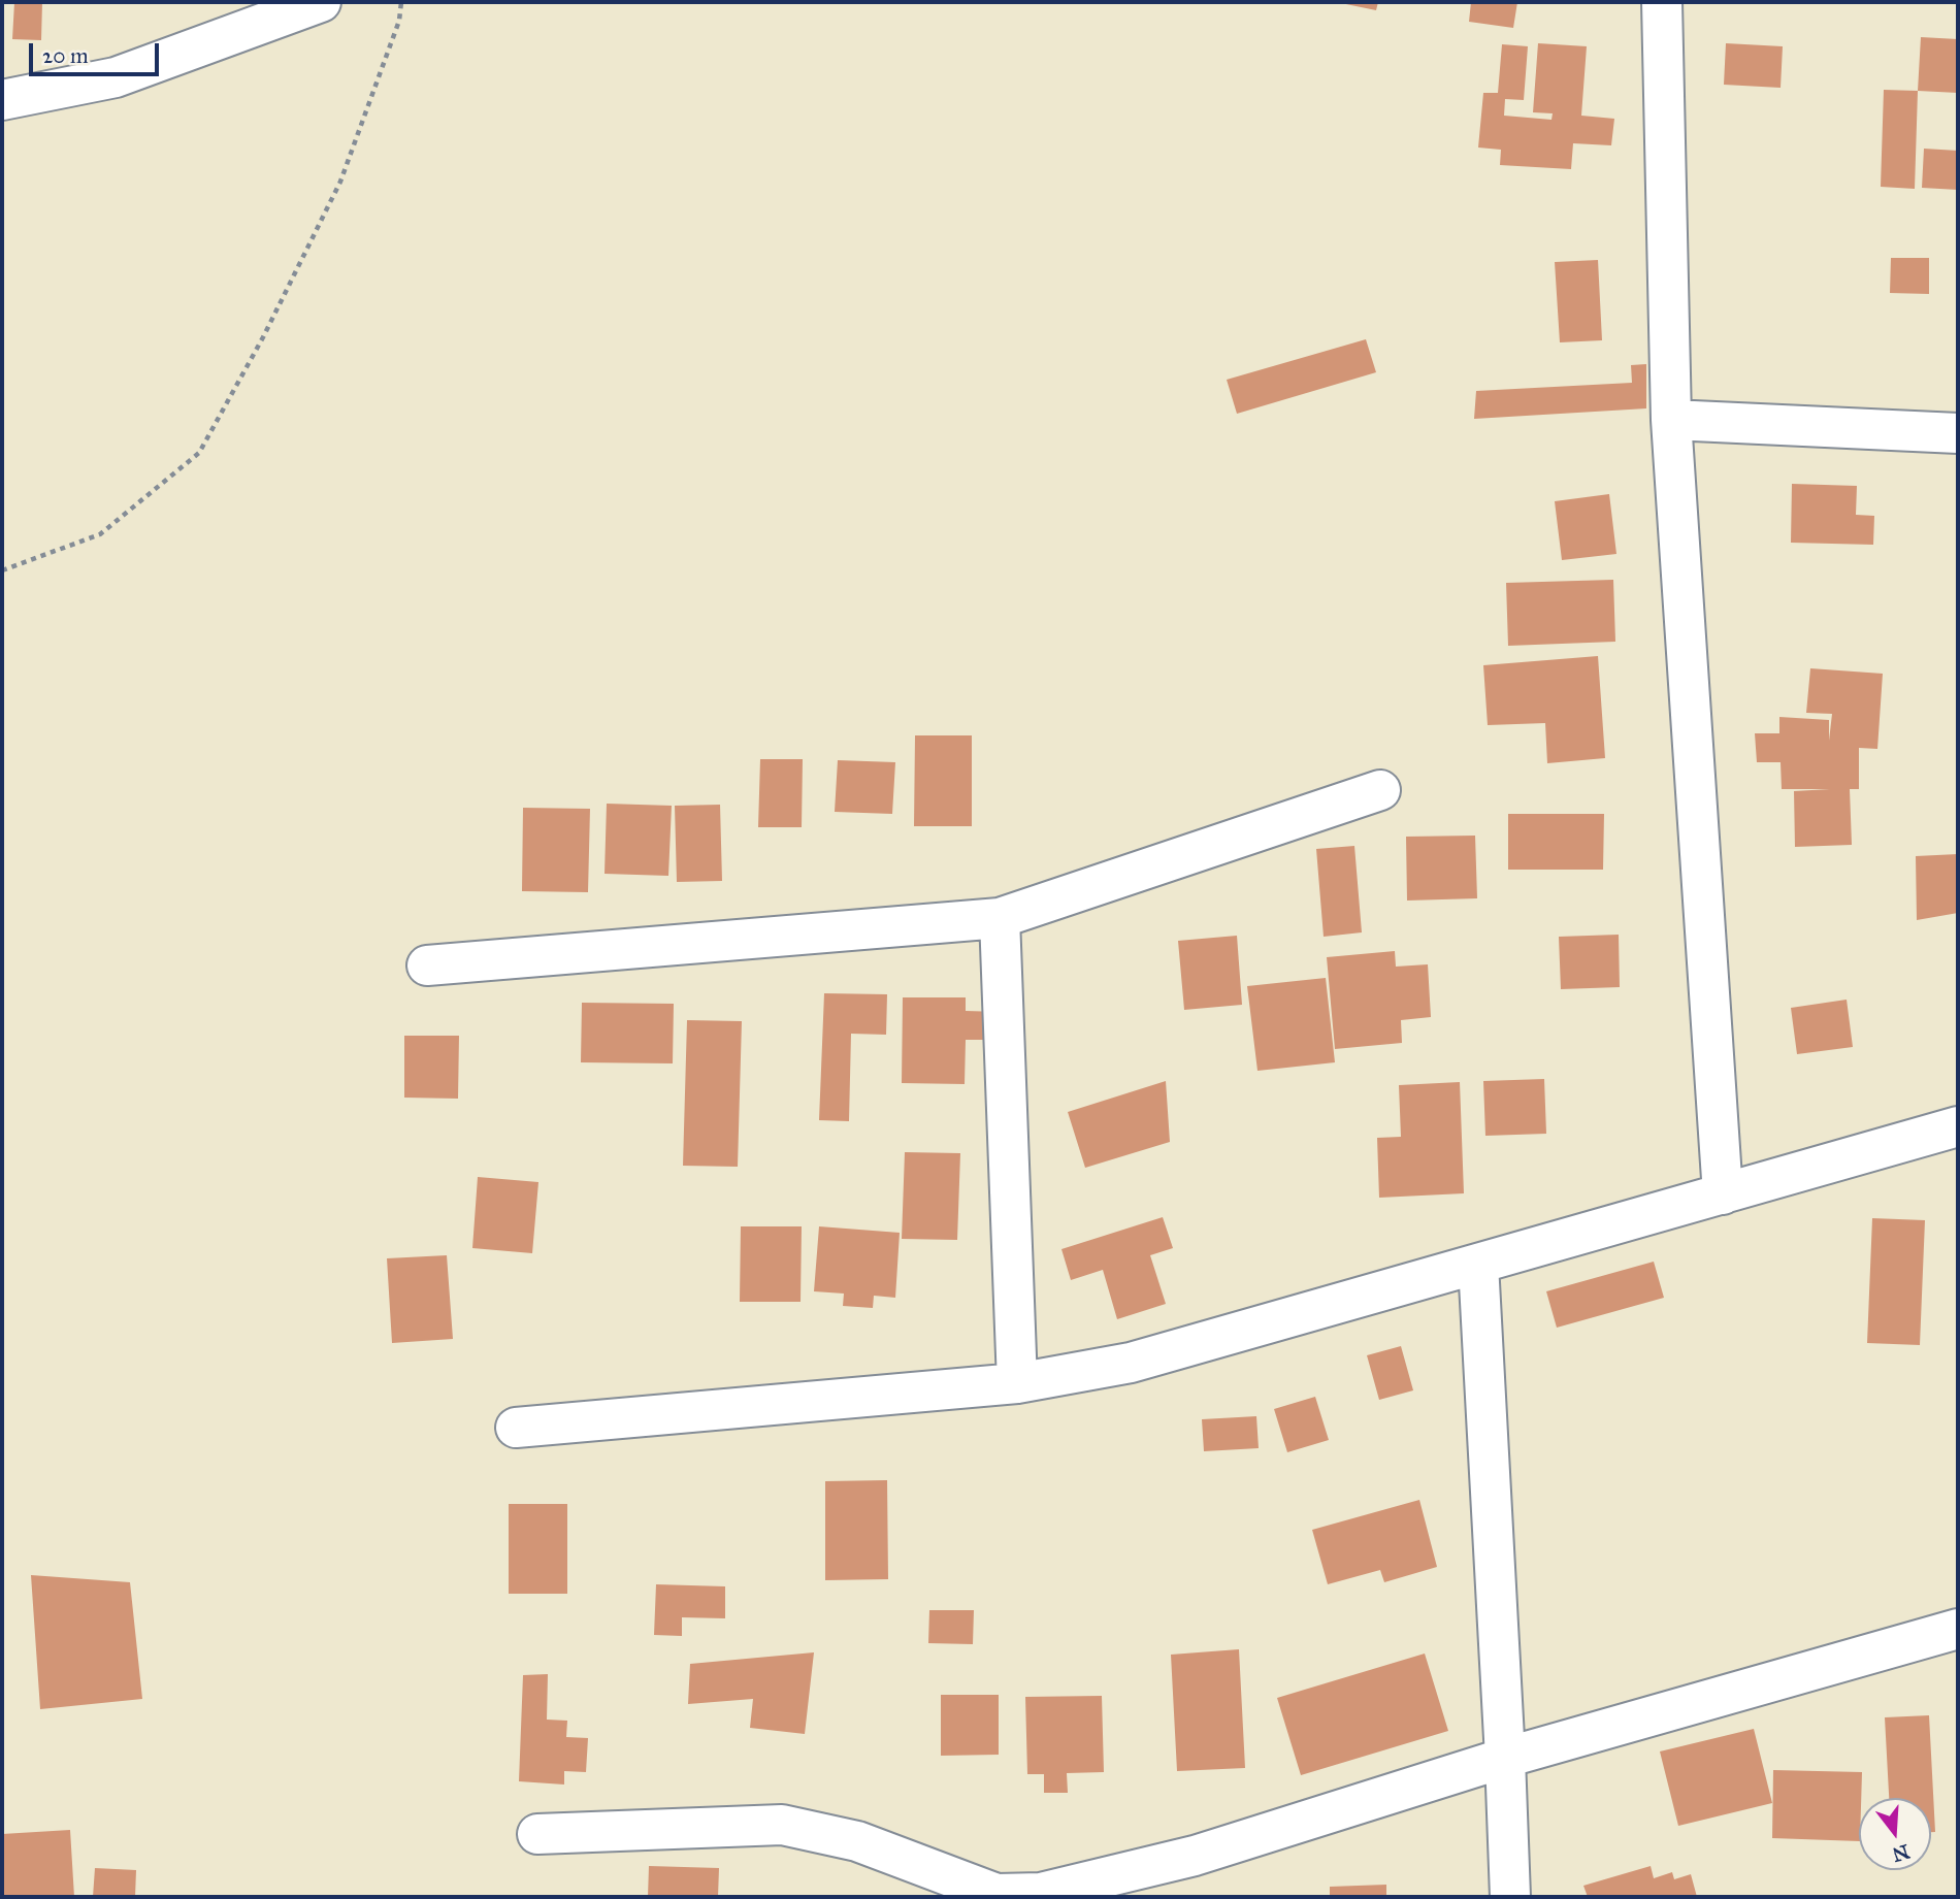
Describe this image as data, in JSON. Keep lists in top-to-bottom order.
{
  "scale_bar": "20 m",
  "north": "bottom"
}
